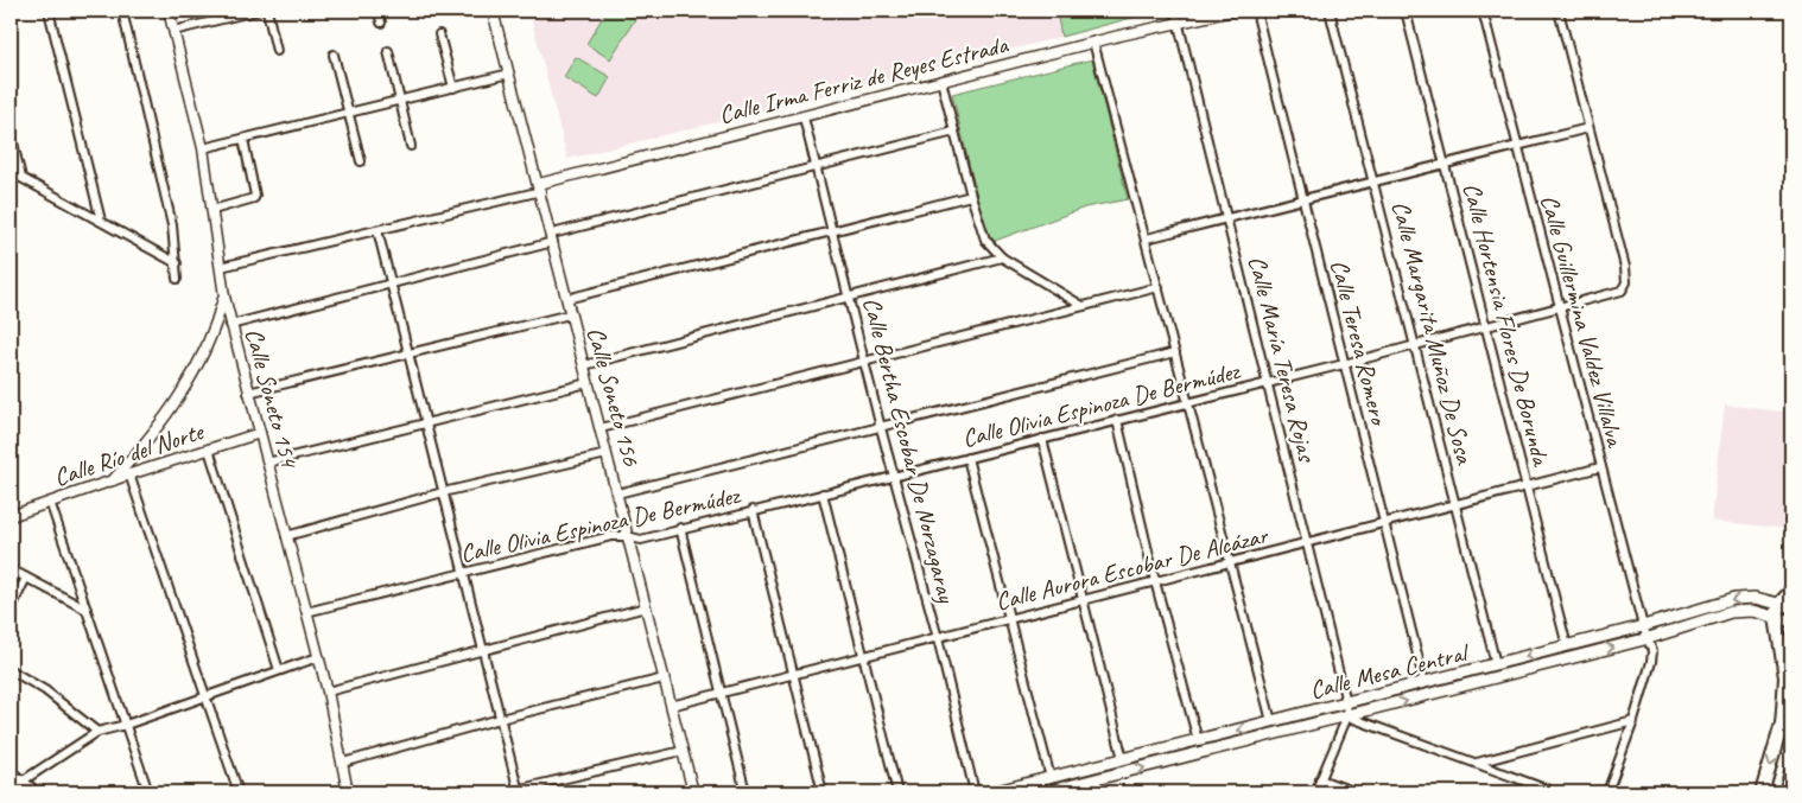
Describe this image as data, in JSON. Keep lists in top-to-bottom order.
{
  "streets": {
    "main road": ["Calle Mesa Central"],
    "street": [
      "Calle Irma Ferriz de Reyes Estrada",
      "Calle Guillermina Valdez Villalva",
      "Calle Hortensia Flores De Borunda",
      "Calle Margarita Muñoz De Sosa",
      "Calle Teresa Romero",
      "Calle María Teresa Rojas",
      "Calle Soneto 156",
      "Calle Soneto 154",
      "Calle Olivia Espinoza De Bermúdez",
      "Calle Bertha Escobar De Norzagaray",
      "Calle Río del Norte",
      "Calle Aurora Escobar De Alcázar"
    ]
  },
  "crossings": [
    ["Calle Irma Ferriz de Reyes Estrada", "Calle María Teresa Rojas"],
    ["Calle Irma Ferriz de Reyes Estrada", "Calle Soneto 156"],
    ["Calle Irma Ferriz de Reyes Estrada", "Calle Bertha Escobar De Norzagaray"],
    ["Calle Guillermina Valdez Villalva", "Calle Olivia Espinoza De Bermúdez"],
    ["Calle Guillermina Valdez Villalva", "Calle Aurora Escobar De Alcázar"],
    ["Calle Guillermina Valdez Villalva", "Calle Mesa Central"],
    ["Calle Hortensia Flores De Borunda", "Calle Olivia Espinoza De Bermúdez"],
    ["Calle Hortensia Flores De Borunda", "Calle Aurora Escobar De Alcázar"],
    ["Calle Hortensia Flores De Borunda", "Calle Mesa Central"],
    ["Calle Margarita Muñoz De Sosa", "Calle Olivia Espinoza De Bermúdez"],
    ["Calle Margarita Muñoz De Sosa", "Calle Aurora Escobar De Alcázar"],
    ["Calle Margarita Muñoz De Sosa", "Calle Mesa Central"],
    ["Calle Teresa Romero", "Calle Olivia Espinoza De Bermúdez"],
    ["Calle Teresa Romero", "Calle Aurora Escobar De Alcázar"],
    ["Calle Teresa Romero", "Calle Mesa Central"],
    ["Calle María Teresa Rojas", "Calle Olivia Espinoza De Bermúdez"],
    ["Calle María Teresa Rojas", "Calle Aurora Escobar De Alcázar"],
    ["Calle María Teresa Rojas", "Calle Mesa Central"],
    ["Calle Soneto 156", "Calle Olivia Espinoza De Bermúdez"],
    ["Calle Soneto 156", "Calle Aurora Escobar De Alcázar"],
    ["Calle Soneto 154", "Calle Olivia Espinoza De Bermúdez"],
    ["Calle Soneto 154", "Calle Río del Norte"],
    ["Calle Olivia Espinoza De Bermúdez", "Calle Bertha Escobar De Norzagaray"],
    ["Calle Bertha Escobar De Norzagaray", "Calle Aurora Escobar De Alcázar"]
  ]
}
